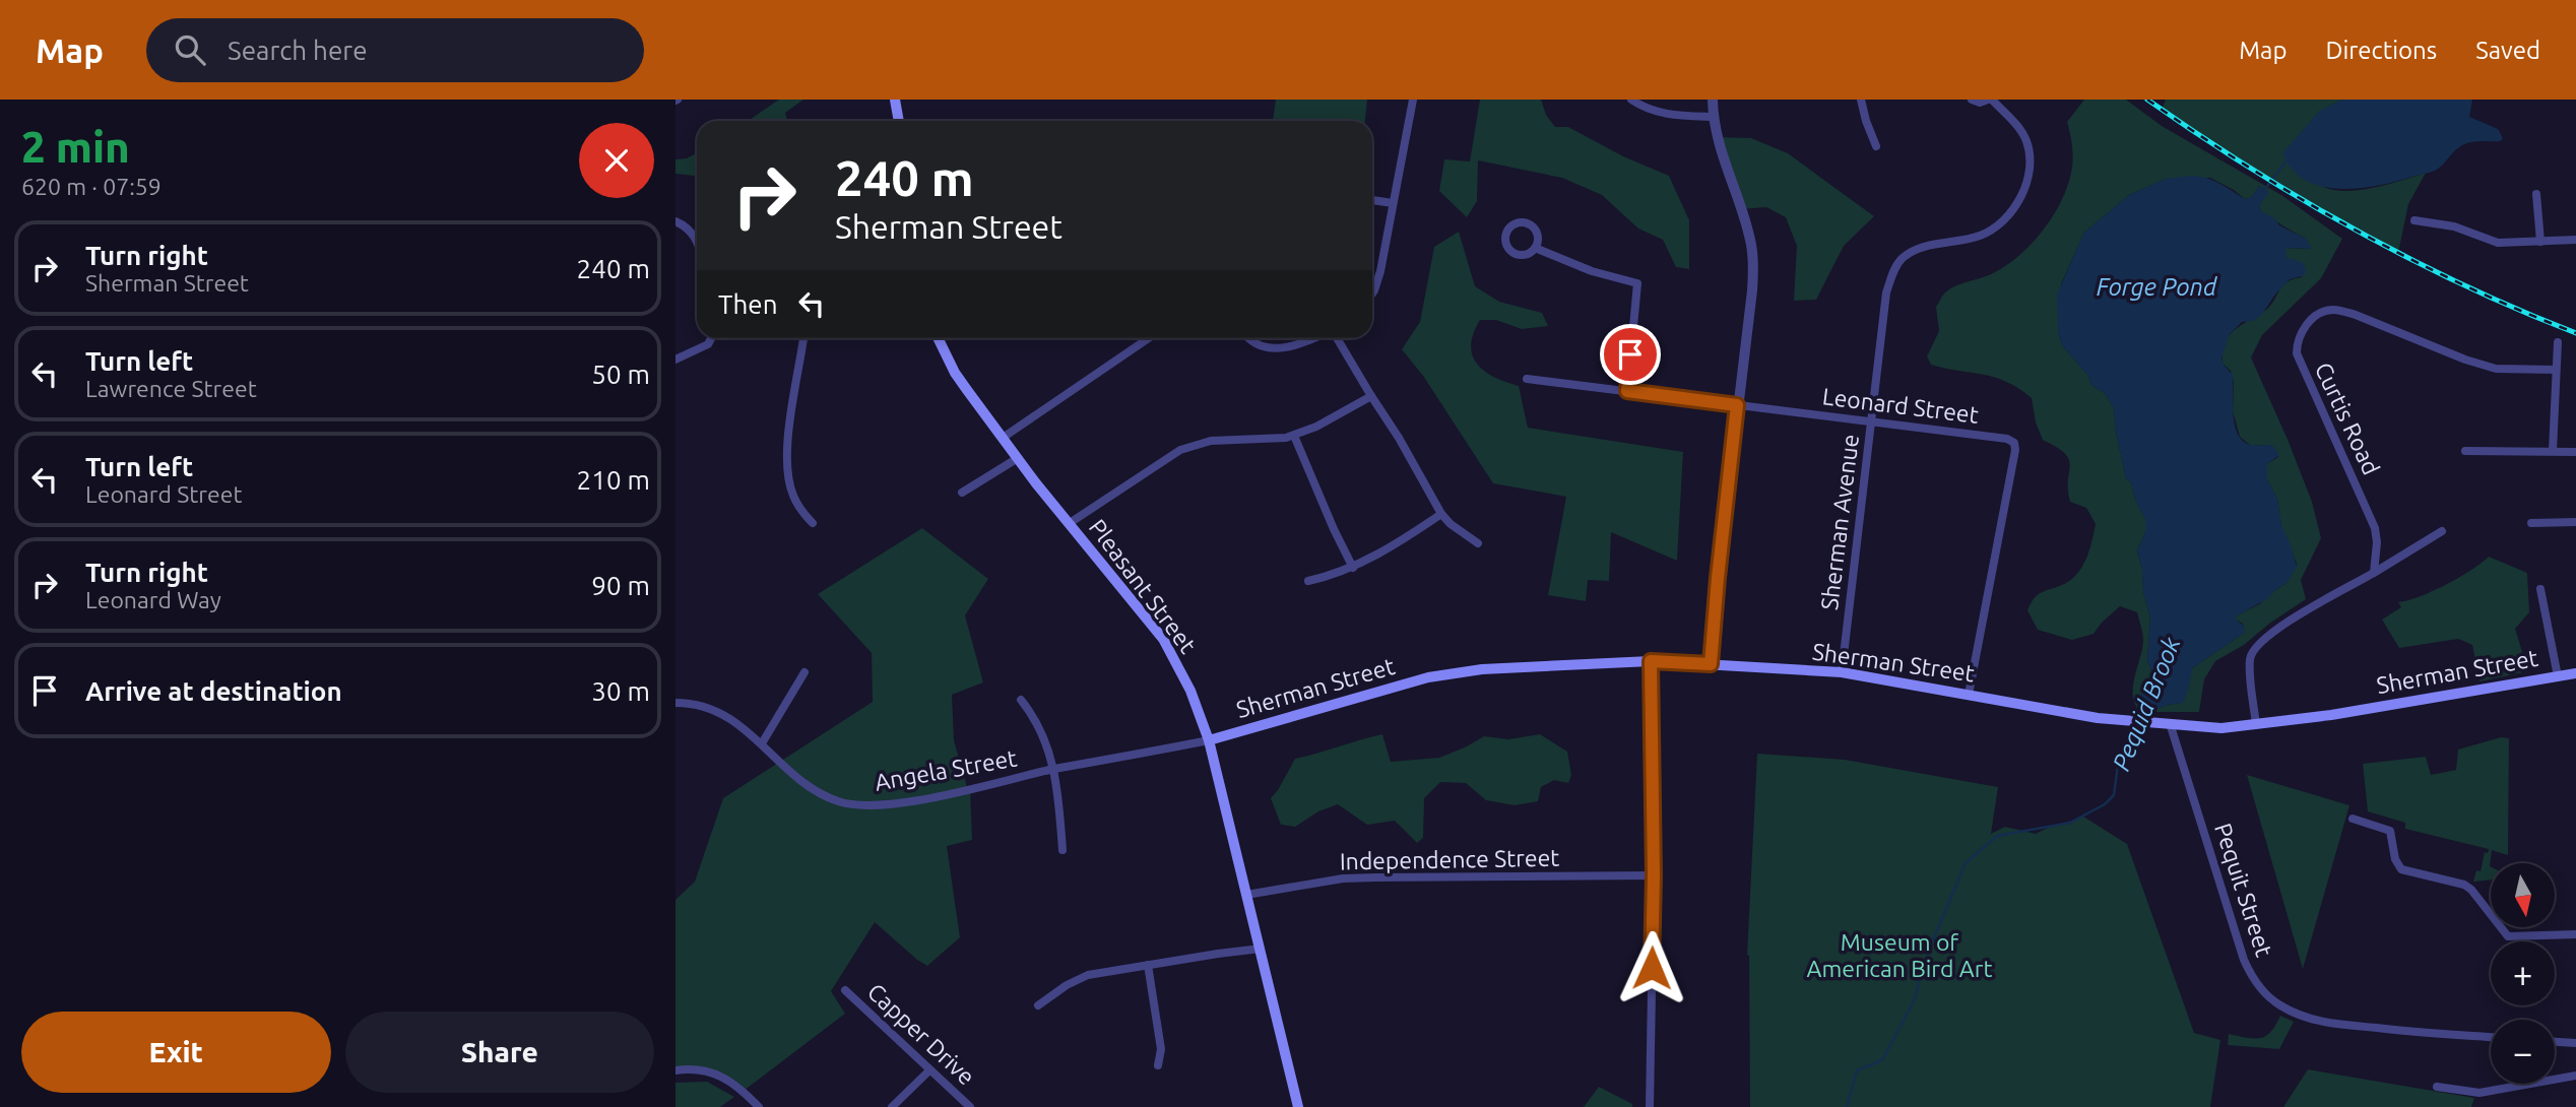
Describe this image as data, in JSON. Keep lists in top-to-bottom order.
{
  "streets": {
    "main road": ["Pleasant Street", "Sherman Street"],
    "street": [
      "Leonard Street",
      "Curtis Road",
      "Sherman Avenue",
      "Angela Street",
      "Independence Street",
      "Pequit Street",
      "Capper Drive"
    ]
  },
  "crossings": [
    ["Leonard Street", "Sherman Avenue"],
    ["Leonard Street", "Sherman Street"],
    ["Sherman Avenue", "Sherman Street"],
    ["Pleasant Street", "Sherman Street"],
    ["Pleasant Street", "Angela Street"],
    ["Pleasant Street", "Independence Street"],
    ["Sherman Street", "Angela Street"],
    ["Sherman Street", "Pequit Street"]
  ],
  "water": ["Forge Pond", "Pequid Brook"],
  "parks": ["Museum of American Bird Art"],
  "north": "bottom",
  "page": {
    "header": "Map",
    "search": "Search here",
    "nav": ["Map", "Directions", "Saved"],
    "heading": ["2 min", "620 m · 07:59"],
    "turn": ["240 m", "Sherman Street"],
    "list": [
      {
        "name": "Turn right",
        "note": "Sherman Street",
        "value": "240 m"
      },
      {
        "name": "Turn left",
        "note": "Lawrence Street",
        "value": "50 m"
      },
      {
        "name": "Turn left",
        "note": "Leonard Street",
        "value": "210 m"
      },
      {
        "name": "Turn right",
        "note": "Leonard Way",
        "value": "90 m"
      },
      {
        "name": "Arrive at destination",
        "value": "30 m"
      }
    ],
    "then": "Then",
    "map_buttons": ["+", "−"],
    "buttons": ["Exit", "Share"]
  }
}
